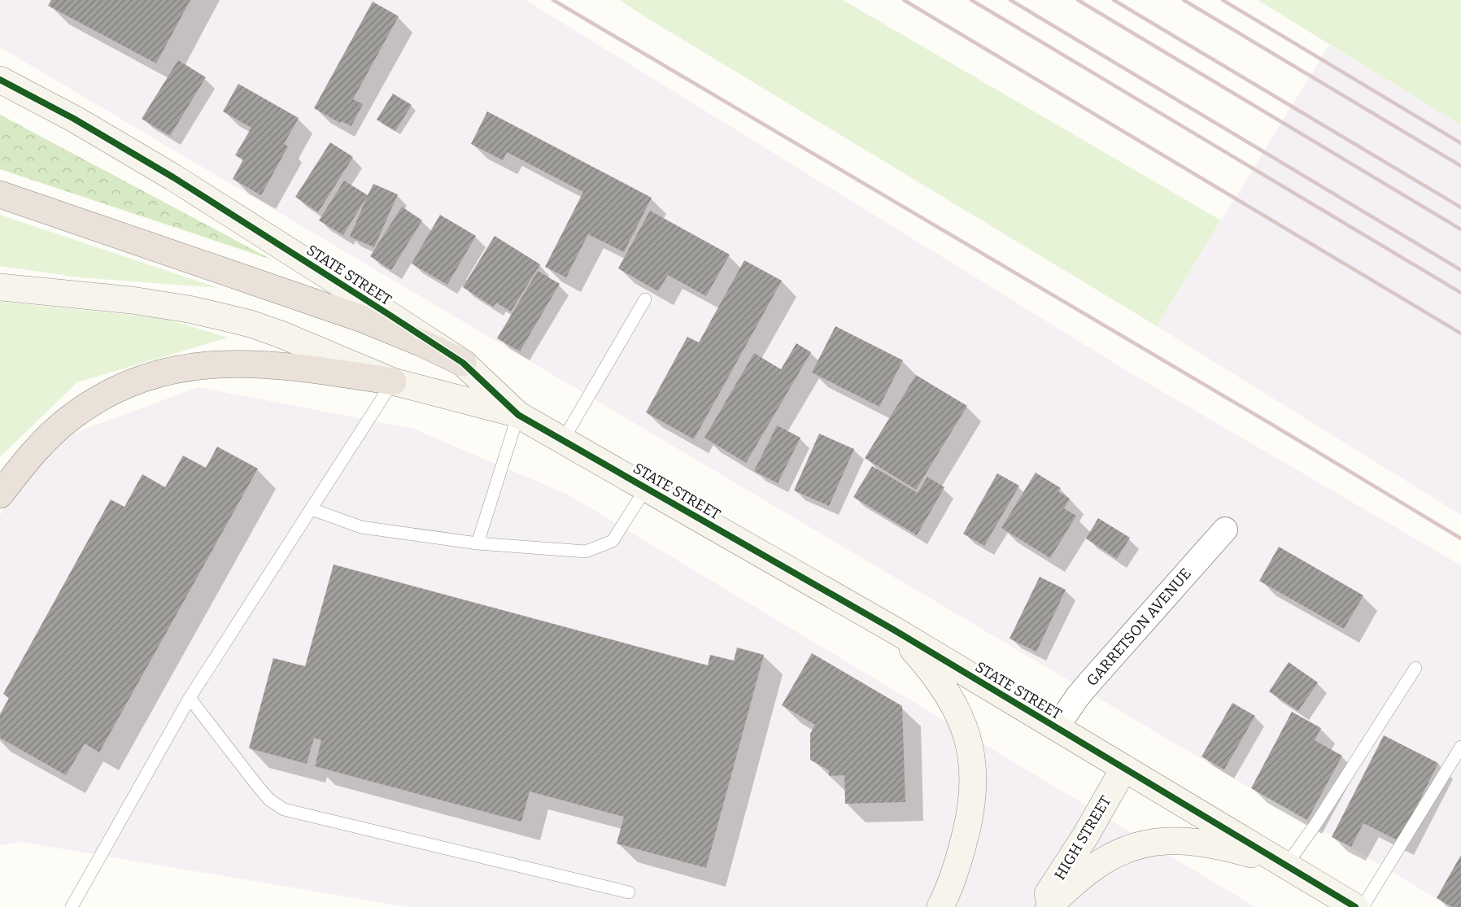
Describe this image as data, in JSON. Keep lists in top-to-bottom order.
{
  "streets": {
    "street": ["STATE STREET", "GARRETSON AVENUE", "HIGH STREET"]
  },
  "crossings": [
    ["STATE STREET", "GARRETSON AVENUE"],
    ["STATE STREET", "HIGH STREET"]
  ]
}
